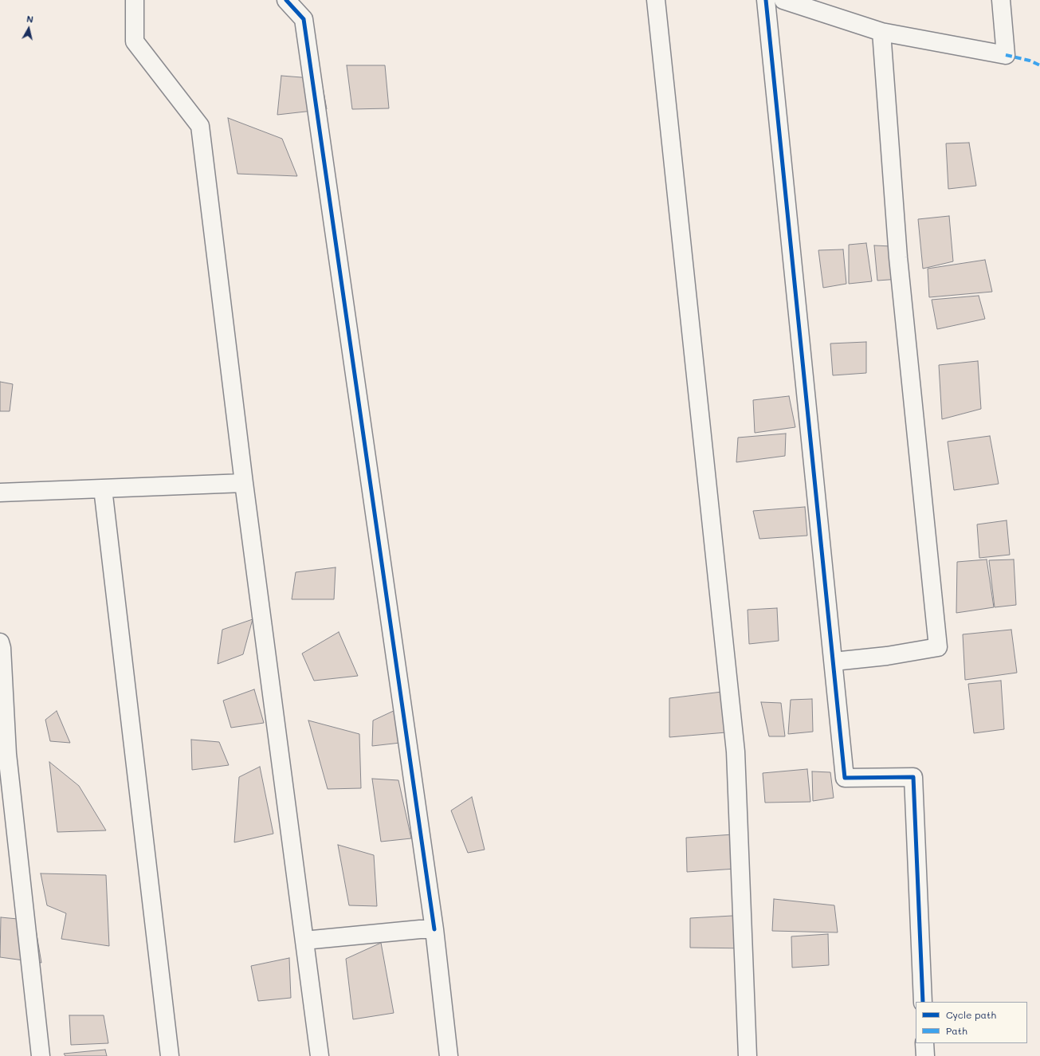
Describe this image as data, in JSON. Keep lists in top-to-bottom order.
{
  "legend": ["Cycle path", "Path"],
  "north": "top"
}
